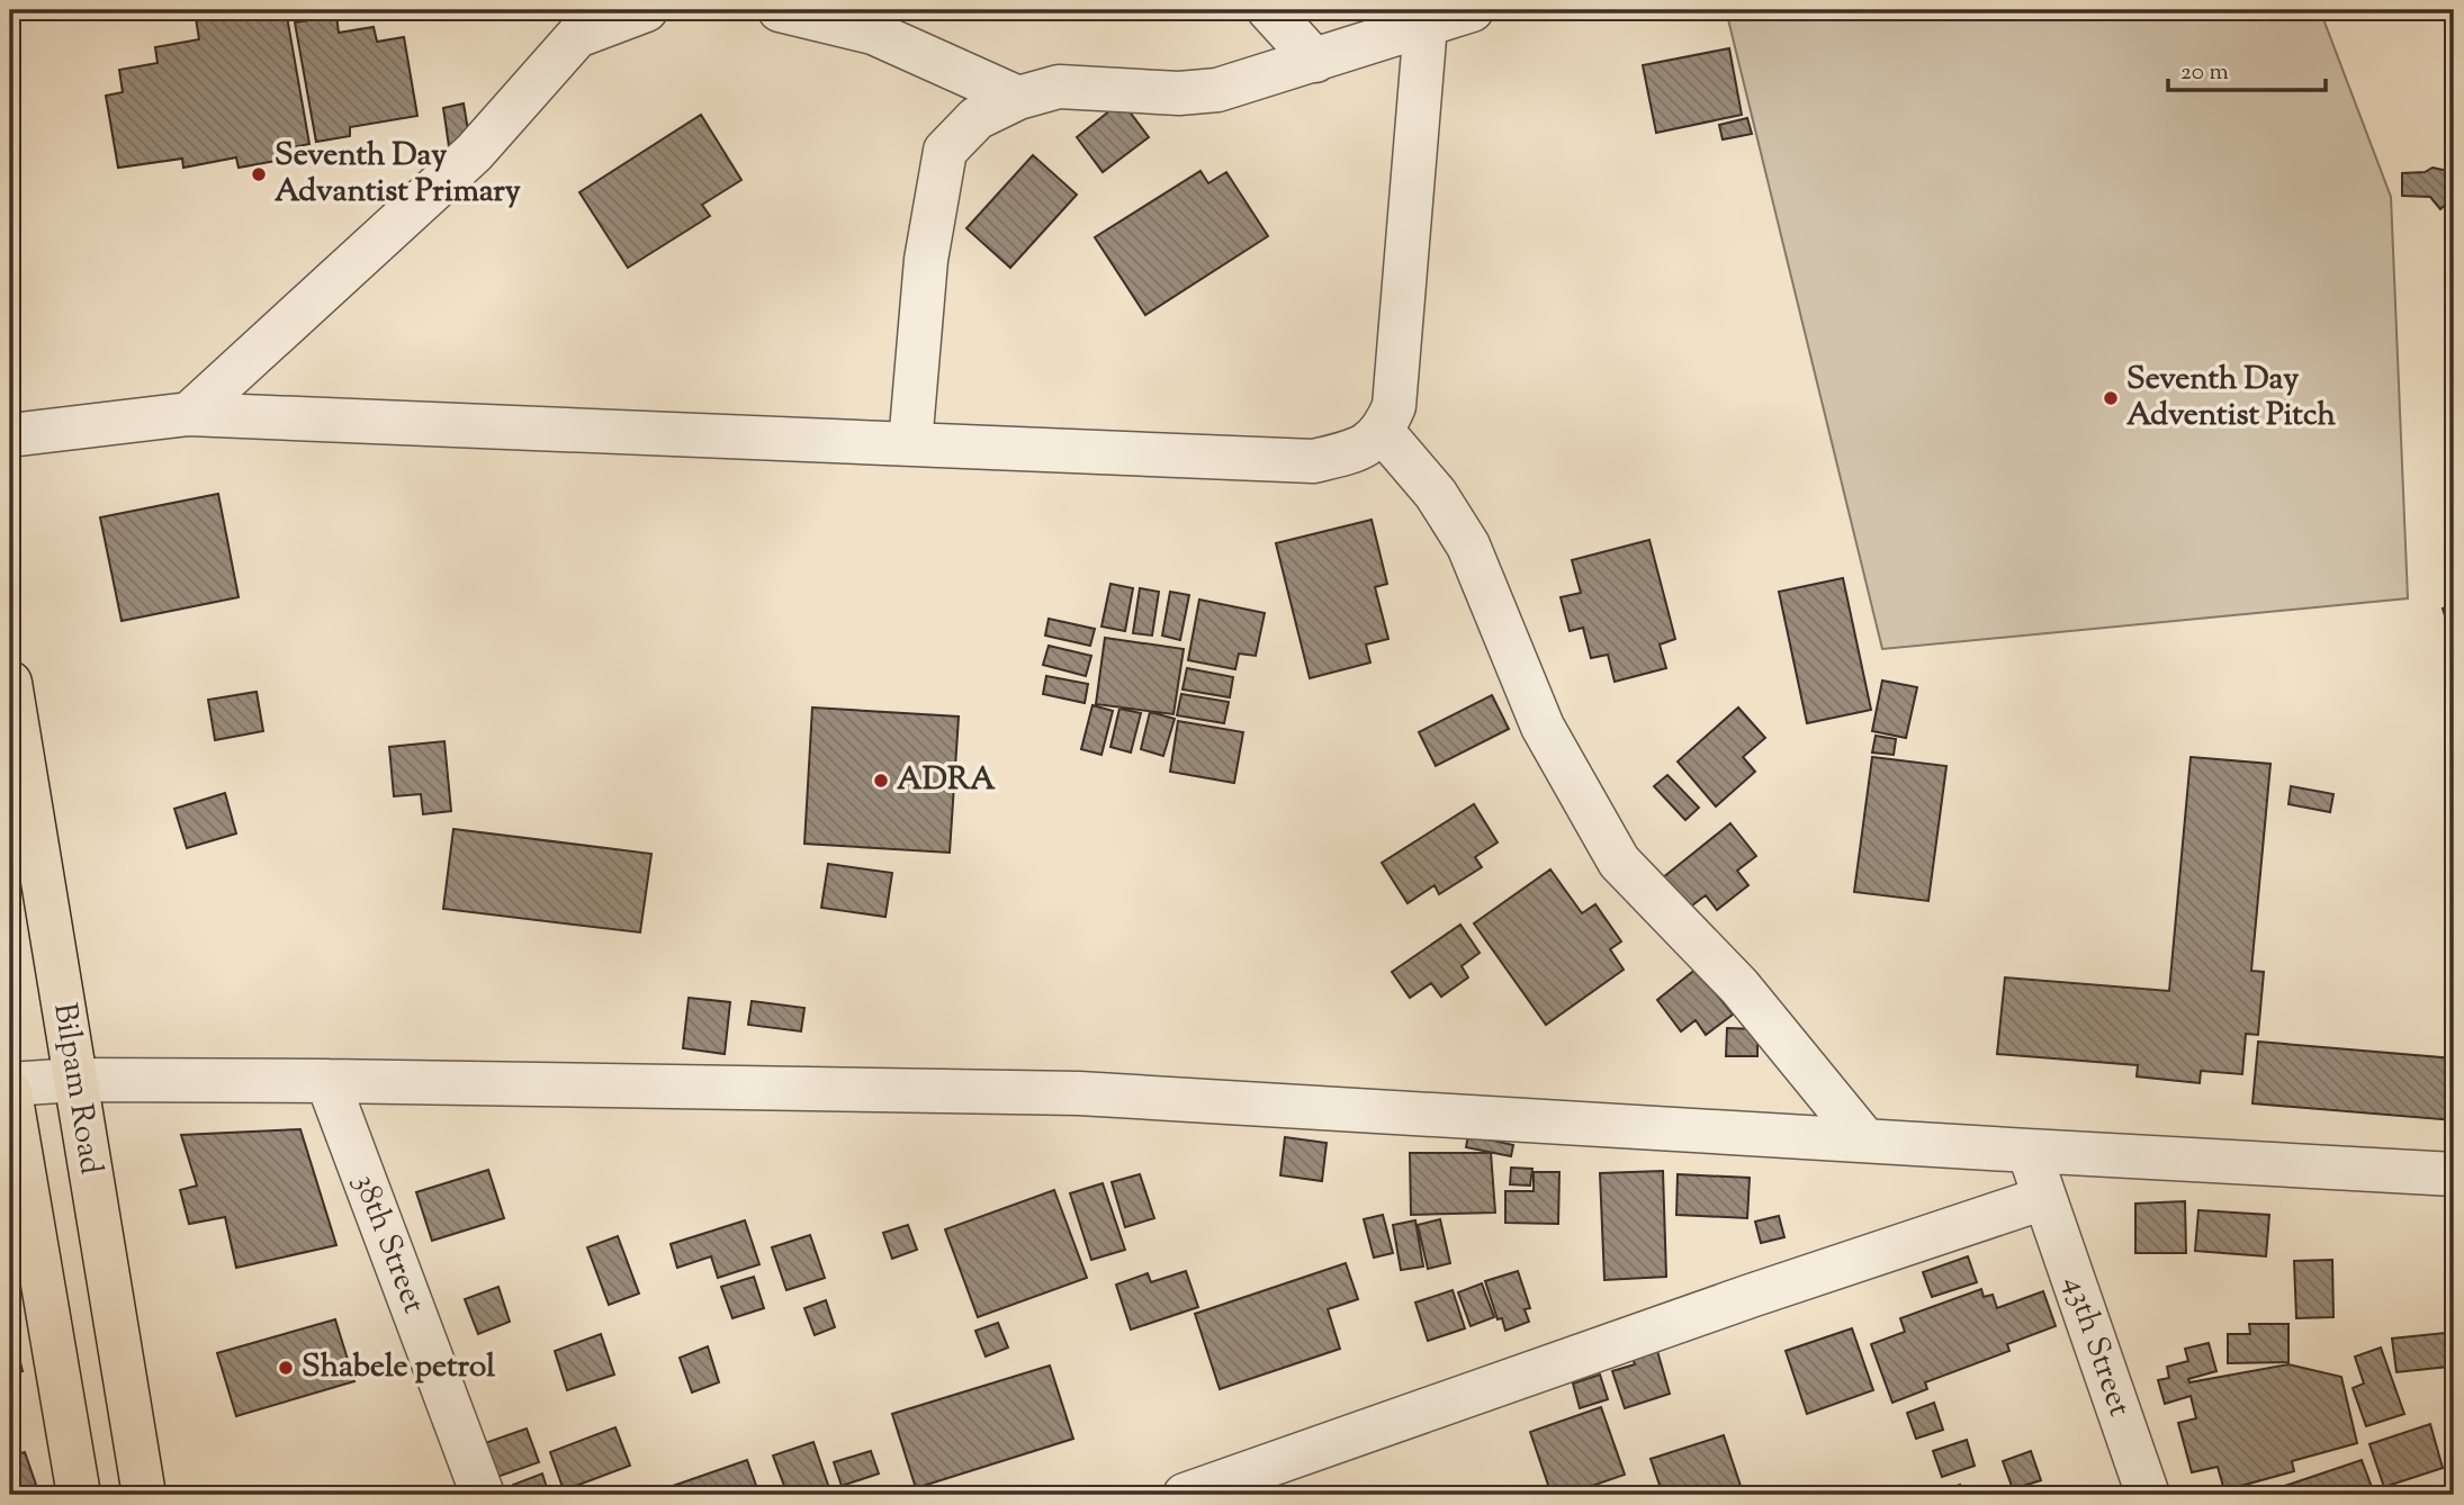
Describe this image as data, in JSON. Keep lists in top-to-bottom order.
{
  "streets": {
    "main road": ["Bilpam Road"],
    "street": ["38th Street", "43th Street"]
  },
  "places": [
    "Seventh Day Advantist Primary",
    "Seventh Day Adventist Pitch",
    "ADRA",
    "Shabele petrol"
  ],
  "scale_bar": "20 m"
}
